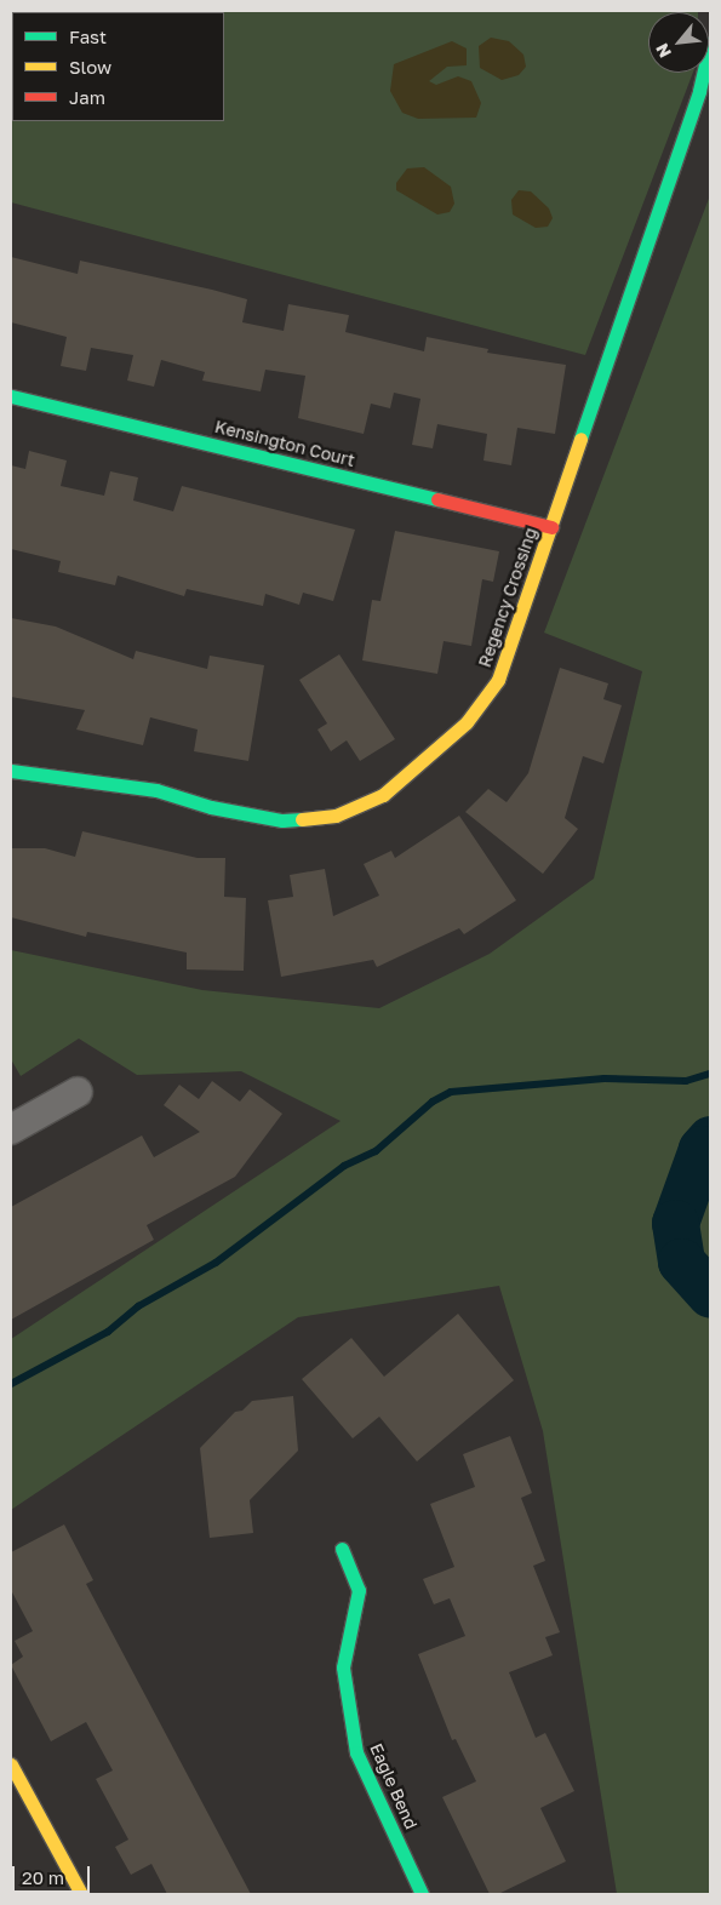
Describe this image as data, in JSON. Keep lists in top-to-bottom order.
{
  "streets": {
    "street": ["Kensington Court", "Regency Crossing", "Eagle Bend"]
  },
  "crossings": [
    ["Kensington Court", "Regency Crossing"]
  ],
  "legend": ["Fast", "Slow", "Jam"],
  "scale_bar": "20 m",
  "north": "bottom left"
}
